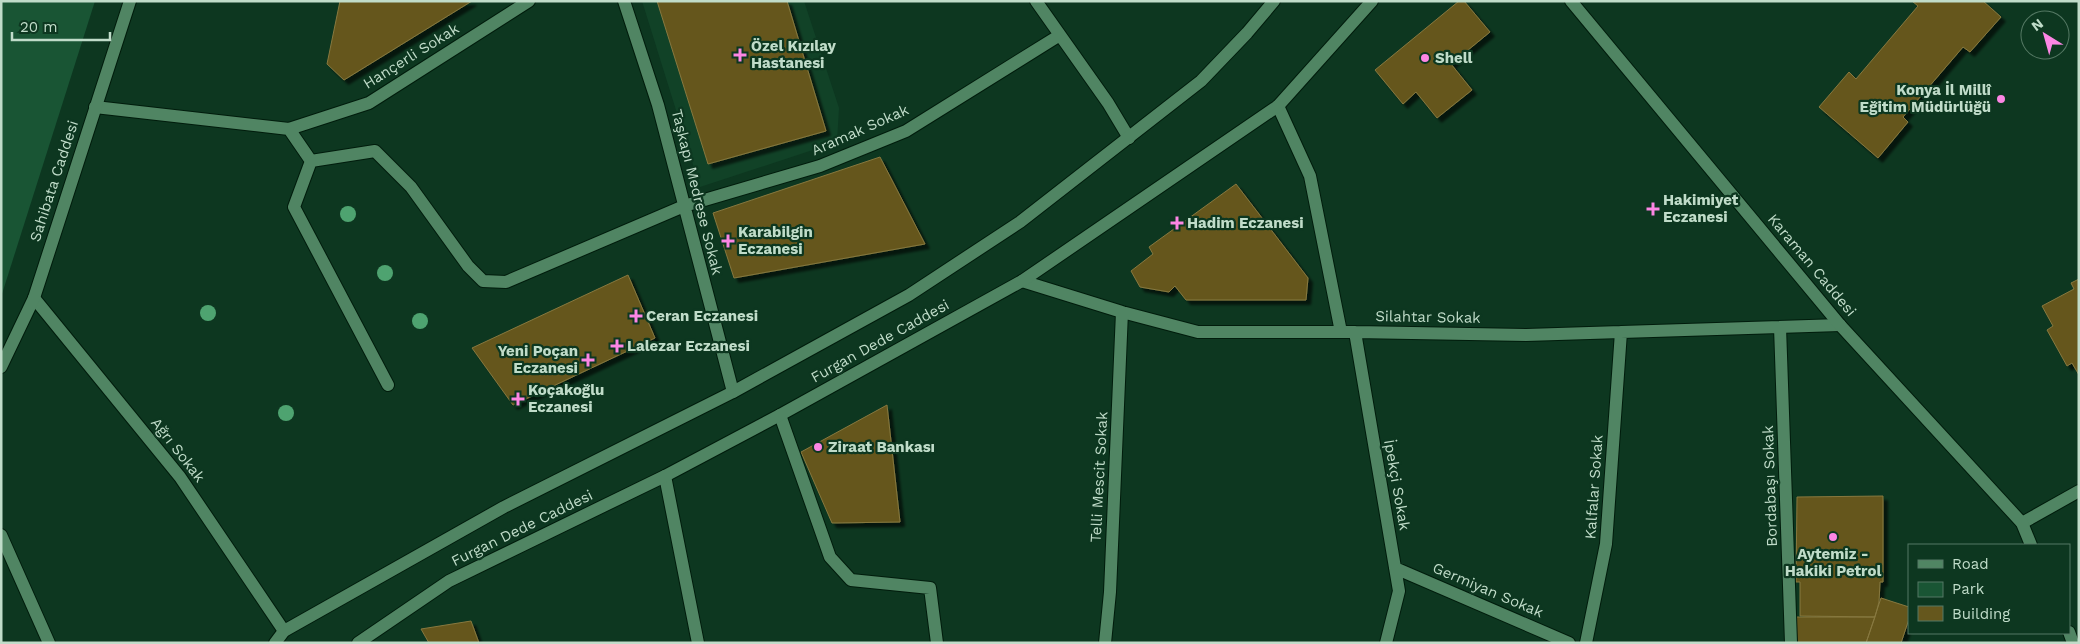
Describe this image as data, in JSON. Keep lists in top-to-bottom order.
{
  "streets": {
    "street": [
      "Hançerli Sokak",
      "Aramak Sokak",
      "Sahibata Caddesi",
      "Taşkapı Medrese Sokak",
      "Karaman Caddesi",
      "Silahtar Sokak",
      "Furgan Dede Caddesi",
      "Ağrı Sokak",
      "Telli Mescit Sokak",
      "İpekçi Sokak",
      "Bordabaşı Sokak",
      "Kalfalar Sokak",
      "Germiyan Sokak"
    ]
  },
  "crossings": [
    ["Hançerli Sokak", "Sahibata Caddesi"],
    ["Aramak Sokak", "Taşkapı Medrese Sokak"],
    ["Sahibata Caddesi", "Ağrı Sokak"],
    ["Taşkapı Medrese Sokak", "Furgan Dede Caddesi"],
    ["Karaman Caddesi", "Silahtar Sokak"],
    ["Silahtar Sokak", "Furgan Dede Caddesi"],
    ["Silahtar Sokak", "Telli Mescit Sokak"],
    ["Silahtar Sokak", "İpekçi Sokak"],
    ["Silahtar Sokak", "Bordabaşı Sokak"],
    ["Silahtar Sokak", "Kalfalar Sokak"],
    ["Furgan Dede Caddesi", "Ağrı Sokak"],
    ["İpekçi Sokak", "Germiyan Sokak"]
  ],
  "places": {
    "health": [
      "Özel Kızılay Hastanesi",
      "Hakimiyet Eczanesi",
      "Hadim Eczanesi",
      "Karabilgin Eczanesi",
      "Ceran Eczanesi",
      "Lalezar Eczanesi",
      "Yeni Poçan Eczanesi",
      "Koçakoğlu Eczanesi"
    ],
    "other": [
      "Shell",
      "Konya İl Millî Eğitim Müdürlüğü",
      "Ziraat Bankası",
      "Aytemiz - Hakiki Petrol"
    ]
  },
  "legend": ["Road", "Park", "Building"],
  "scale_bar": "20 m",
  "north": "top left"
}
